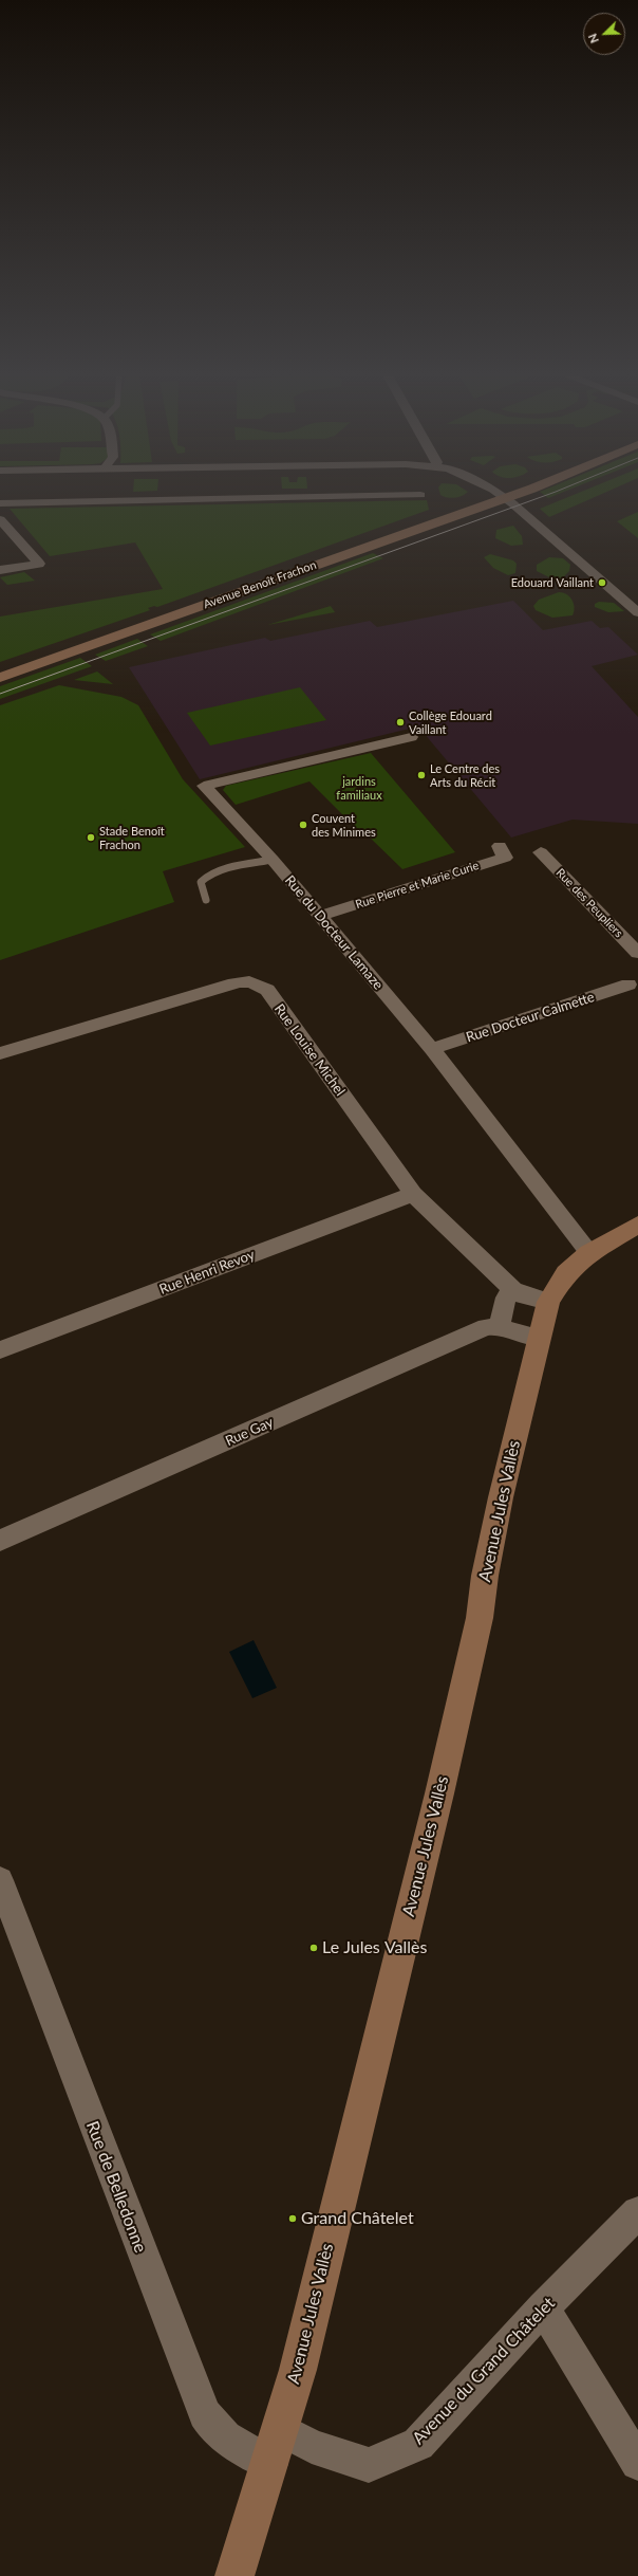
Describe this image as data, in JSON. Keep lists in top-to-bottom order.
{
  "streets": {
    "street": [
      "Avenue Benoît Frachon",
      "Rue Pierre et Marie Curie",
      "Rue des Peupliers",
      "Rue du Docteur Lamaze",
      "Rue Docteur Calmette",
      "Rue Louise Michel",
      "Rue Henri Revoy",
      "Rue Gay",
      "Avenue Jules Vallès",
      "Rue de Belledonne",
      "Avenue du Grand Châtelet"
    ]
  },
  "crossings": [
    ["Rue Pierre et Marie Curie", "Rue du Docteur Lamaze"],
    ["Rue du Docteur Lamaze", "Rue Docteur Calmette"],
    ["Rue du Docteur Lamaze", "Avenue Jules Vallès"],
    ["Rue Louise Michel", "Rue Henri Revoy"],
    ["Rue Louise Michel", "Avenue Jules Vallès"],
    ["Avenue Jules Vallès", "Rue de Belledonne"],
    ["Avenue Jules Vallès", "Avenue du Grand Châtelet"]
  ],
  "parks": ["jardins familiaux"],
  "places": [
    "Edouard Vaillant",
    "Collège Edouard Vaillant",
    "Le Centre des Arts du Récit",
    "Couvent des Minimes",
    "Stade Benoît Frachon",
    "Le Jules Vallès",
    "Grand Châtelet"
  ],
  "north": "bottom left"
}
